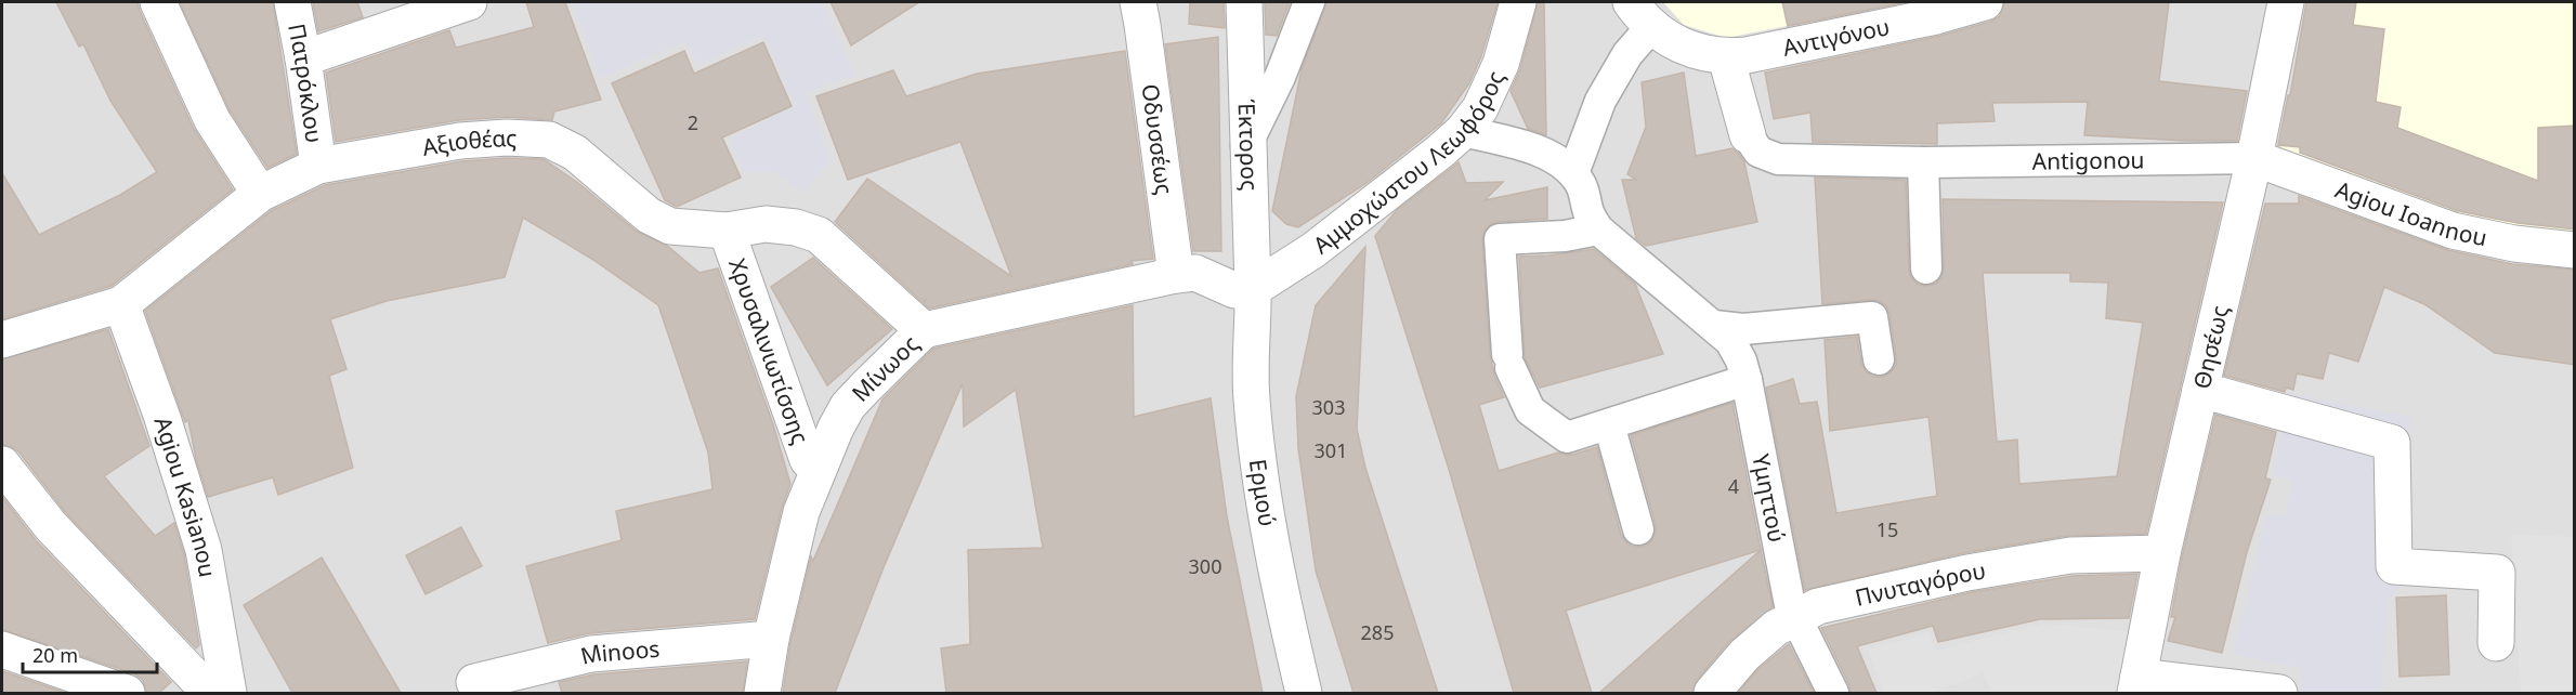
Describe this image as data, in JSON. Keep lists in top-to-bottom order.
{
  "streets": {
    "street": [
      "Αντιγόνου",
      "Πατρόκλου",
      "Οδυσσέως",
      "Αξιοθέας",
      "Έκτορος",
      "Αμμοχώστου Λεωφόρος",
      "Antigonou",
      "Agiou Ioannou",
      "Θησέως",
      "Χρυσαλινιωτίσσης",
      "Μίνωος",
      "Ερμού",
      "Agiou Kasianou",
      "Υμηττού",
      "Πνυταγόρου",
      "Minoos"
    ]
  },
  "crossings": [
    ["Πατρόκλου", "Αξιοθέας"],
    ["Οδυσσέως", "Μίνωος"],
    ["Αξιοθέας", "Χρυσαλινιωτίσσης"],
    ["Αξιοθέας", "Μίνωος"],
    ["Αξιοθέας", "Agiou Kasianou"],
    ["Έκτορος", "Αμμοχώστου Λεωφόρος"],
    ["Έκτορος", "Μίνωος"],
    ["Έκτορος", "Ερμού"],
    ["Αμμοχώστου Λεωφόρος", "Μίνωος"],
    ["Αμμοχώστου Λεωφόρος", "Ερμού"],
    ["Antigonou", "Agiou Ioannou"],
    ["Antigonou", "Θησέως"],
    ["Agiou Ioannou", "Θησέως"],
    ["Θησέως", "Πνυταγόρου"],
    ["Χρυσαλινιωτίσσης", "Μίνωος"],
    ["Μίνωος", "Ερμού"],
    ["Μίνωος", "Minoos"],
    ["Υμηττού", "Πνυταγόρου"]
  ],
  "house_numbers": [
    "2",
    "303",
    "301",
    "4",
    "15",
    "300",
    "285"
  ],
  "scale_bar": "20 m"
}
